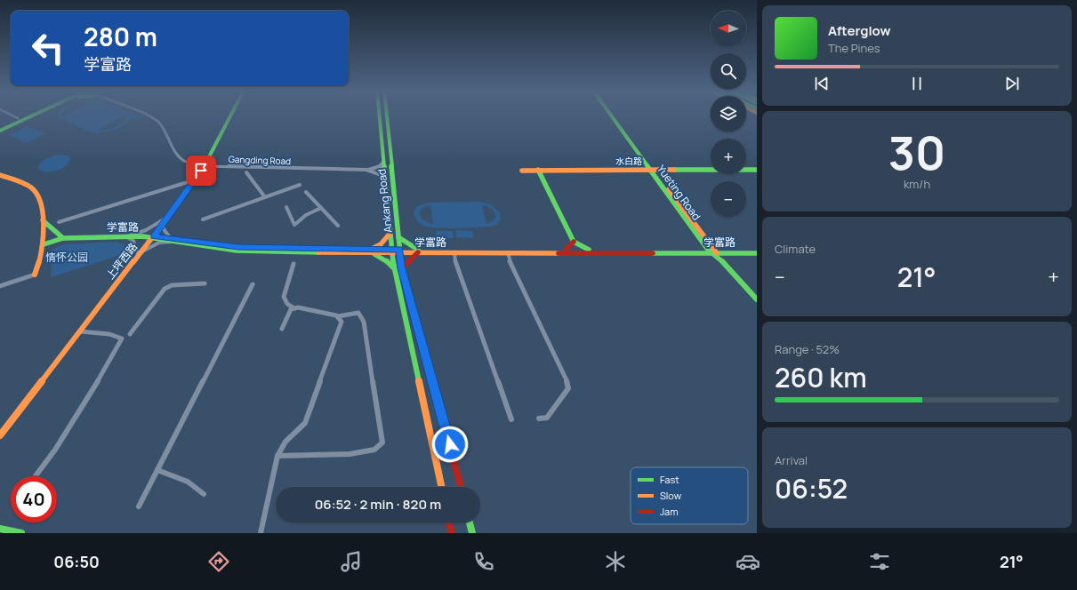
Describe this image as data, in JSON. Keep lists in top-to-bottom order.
{
  "streets": {
    "main road": [
      "水白路",
      "Yueting Road",
      "Ankang Road",
      "学富路",
      "上坪西路"
    ],
    "street": ["Gangding Road"]
  },
  "crossings": [
    ["Gangding Road", "上坪西路"],
    ["水白路", "Yueting Road"],
    ["Yueting Road", "学富路"],
    ["Ankang Road", "学富路"],
    ["学富路", "上坪西路"]
  ],
  "parks": ["情怀公园"],
  "legend": ["Fast", "Slow", "Jam"],
  "north": "left",
  "page": {
    "map_buttons": ["+", "−"],
    "turn": ["280 m", "学富路"],
    "song": ["Afterglow", "The Pines"],
    "tile": [
      ["30", "km/h"],
      "Climate",
      ["Range · 52%", "260 km"],
      ["Arrival", "06:52"]
    ],
    "heat": ["−", "21°", "+"],
    "limit": "40",
    "trip": "06:52 · 2 min · 820 m",
    "tabs": ["06:50", "21°"]
  }
}
